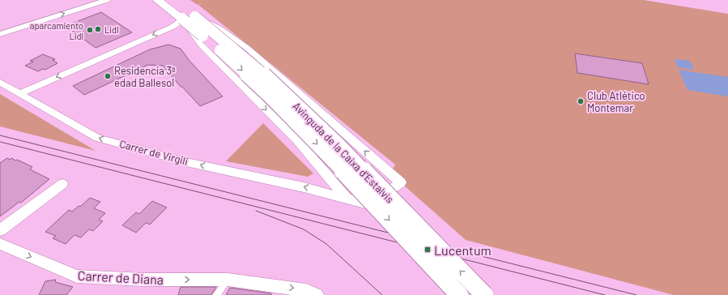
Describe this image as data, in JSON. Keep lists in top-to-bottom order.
{
  "streets": {
    "main road": ["Avinguda de la Caixa d'Estalvis"],
    "street": ["Carrer de Virgili", "Carrer de Diana"]
  },
  "crossings": [
    ["Carrer de Virgili", "Avinguda de la Caixa d'Estalvis"]
  ],
  "one_way": ["Carrer de Virgili", "Carrer de Diana"],
  "places": {
    "other": [
      "Lidl",
      "aparcamiento Lidl",
      "Residencia 3ª edad Ballesol",
      "Club Atlético Montemar"
    ],
    "transit": ["Lucentum"]
  }
}
